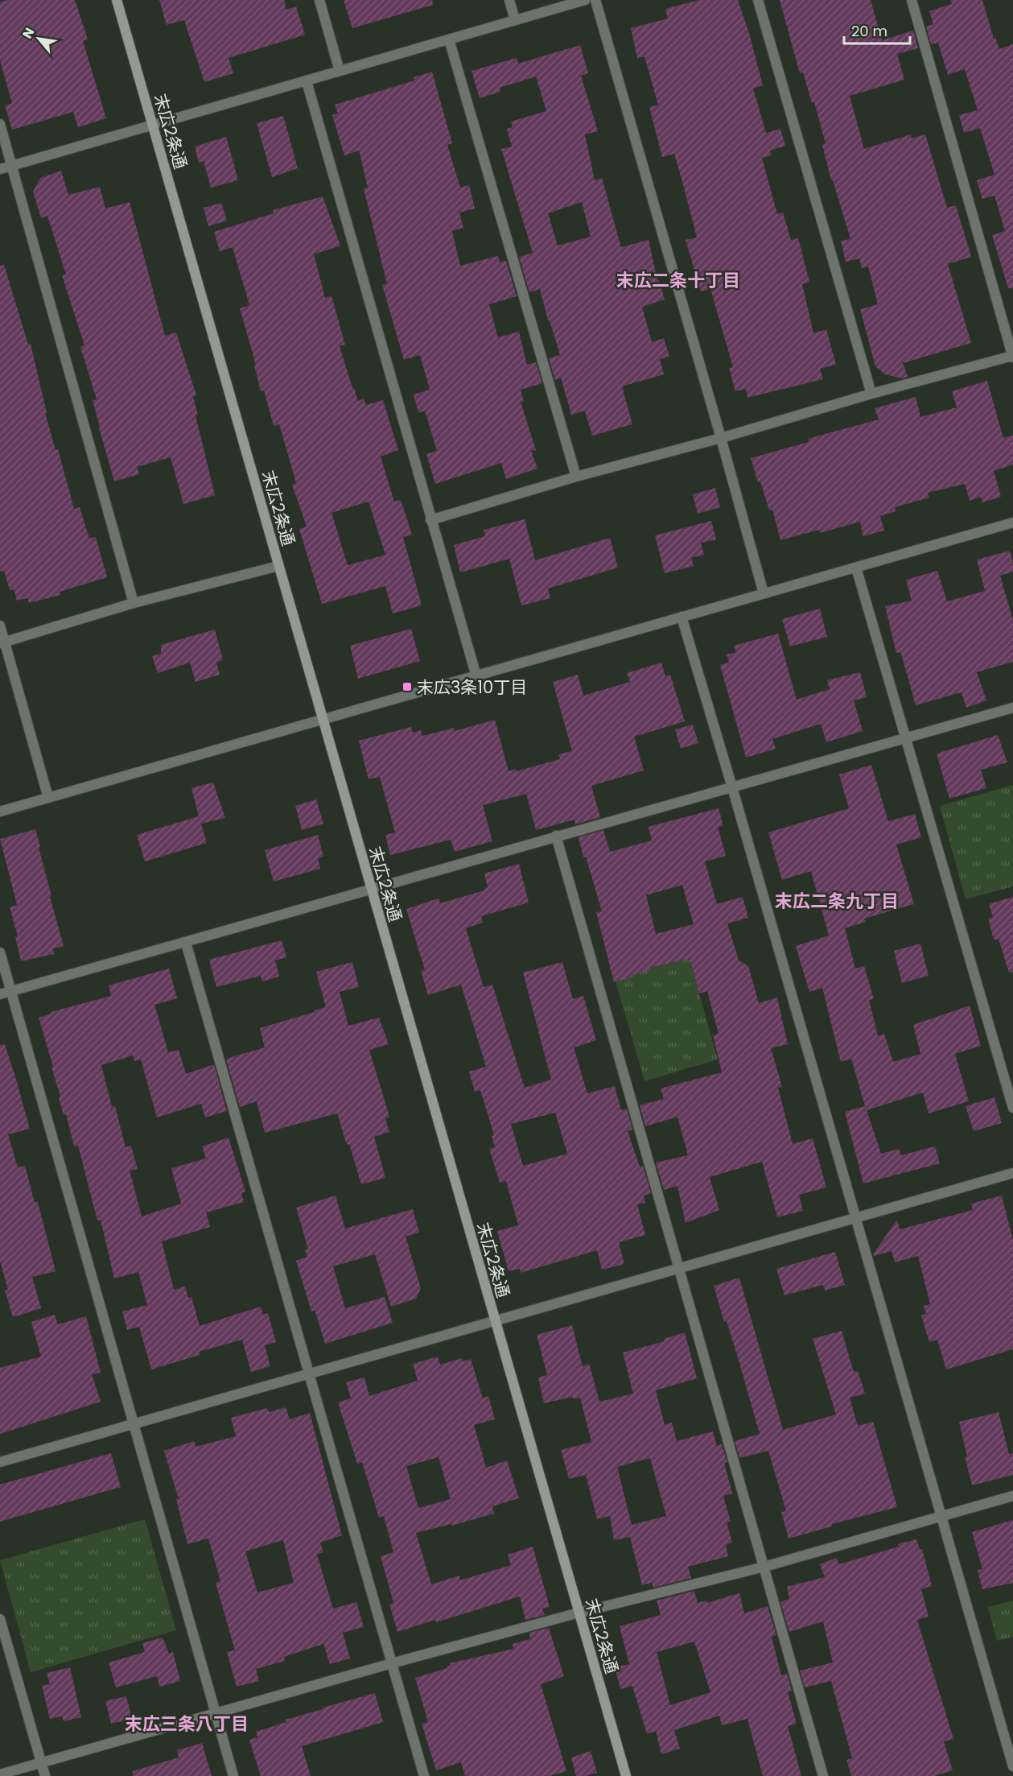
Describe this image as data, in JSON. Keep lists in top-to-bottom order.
{
  "streets": {
    "street": ["末広2条通"]
  },
  "districts": ["末広二条十丁目", "末広二条九丁目", "末広三条八丁目"],
  "places": {
    "transit": ["末広3条10丁目"]
  },
  "scale_bar": "20 m",
  "north": "top left"
}
